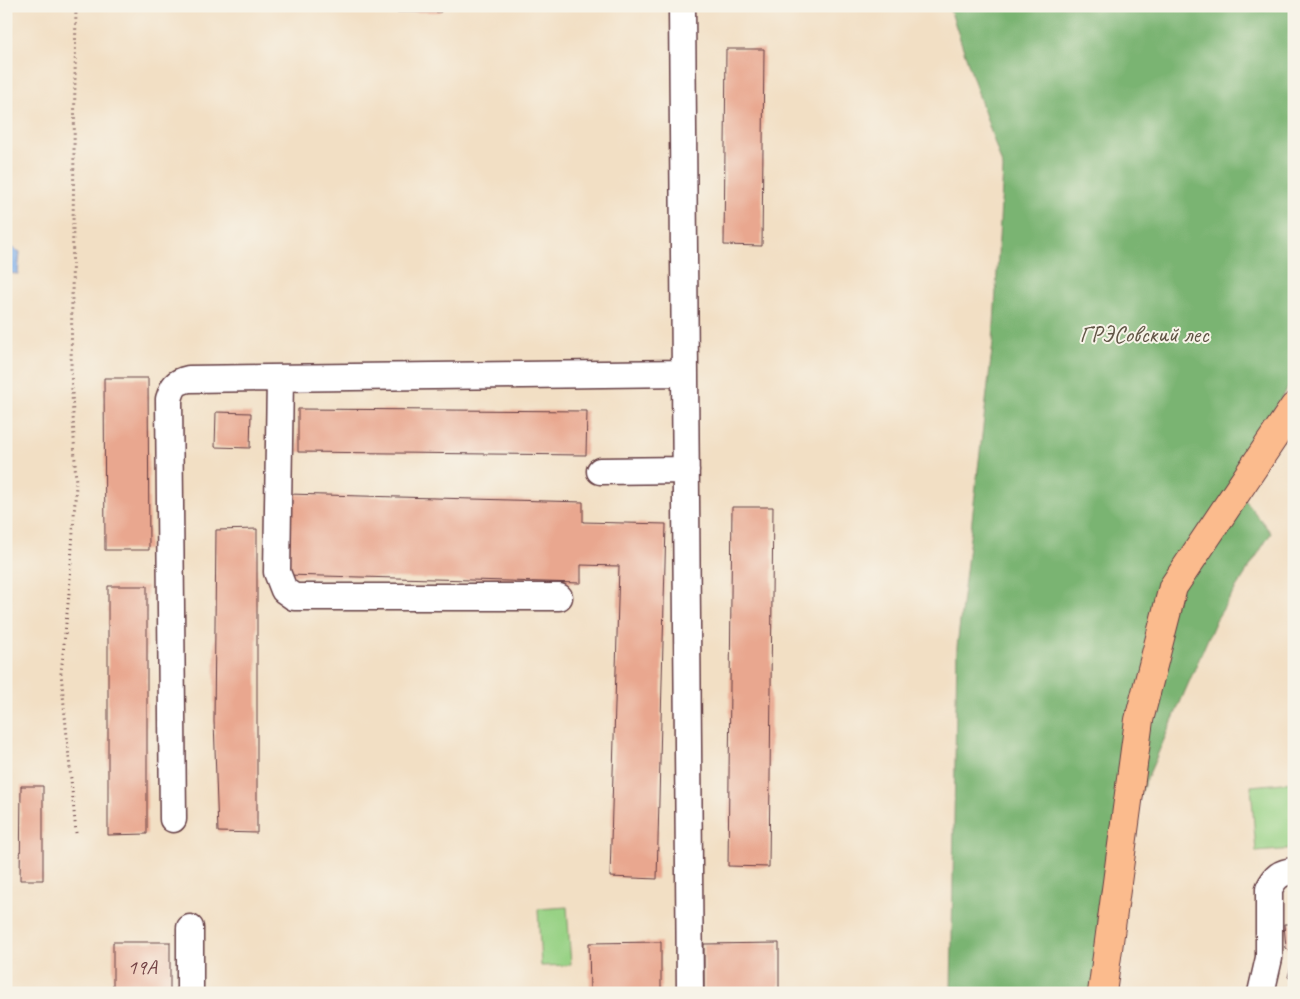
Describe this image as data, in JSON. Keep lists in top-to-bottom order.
{
  "parks": ["ГРЭСовский лес"],
  "house_numbers": ["19А"]
}
